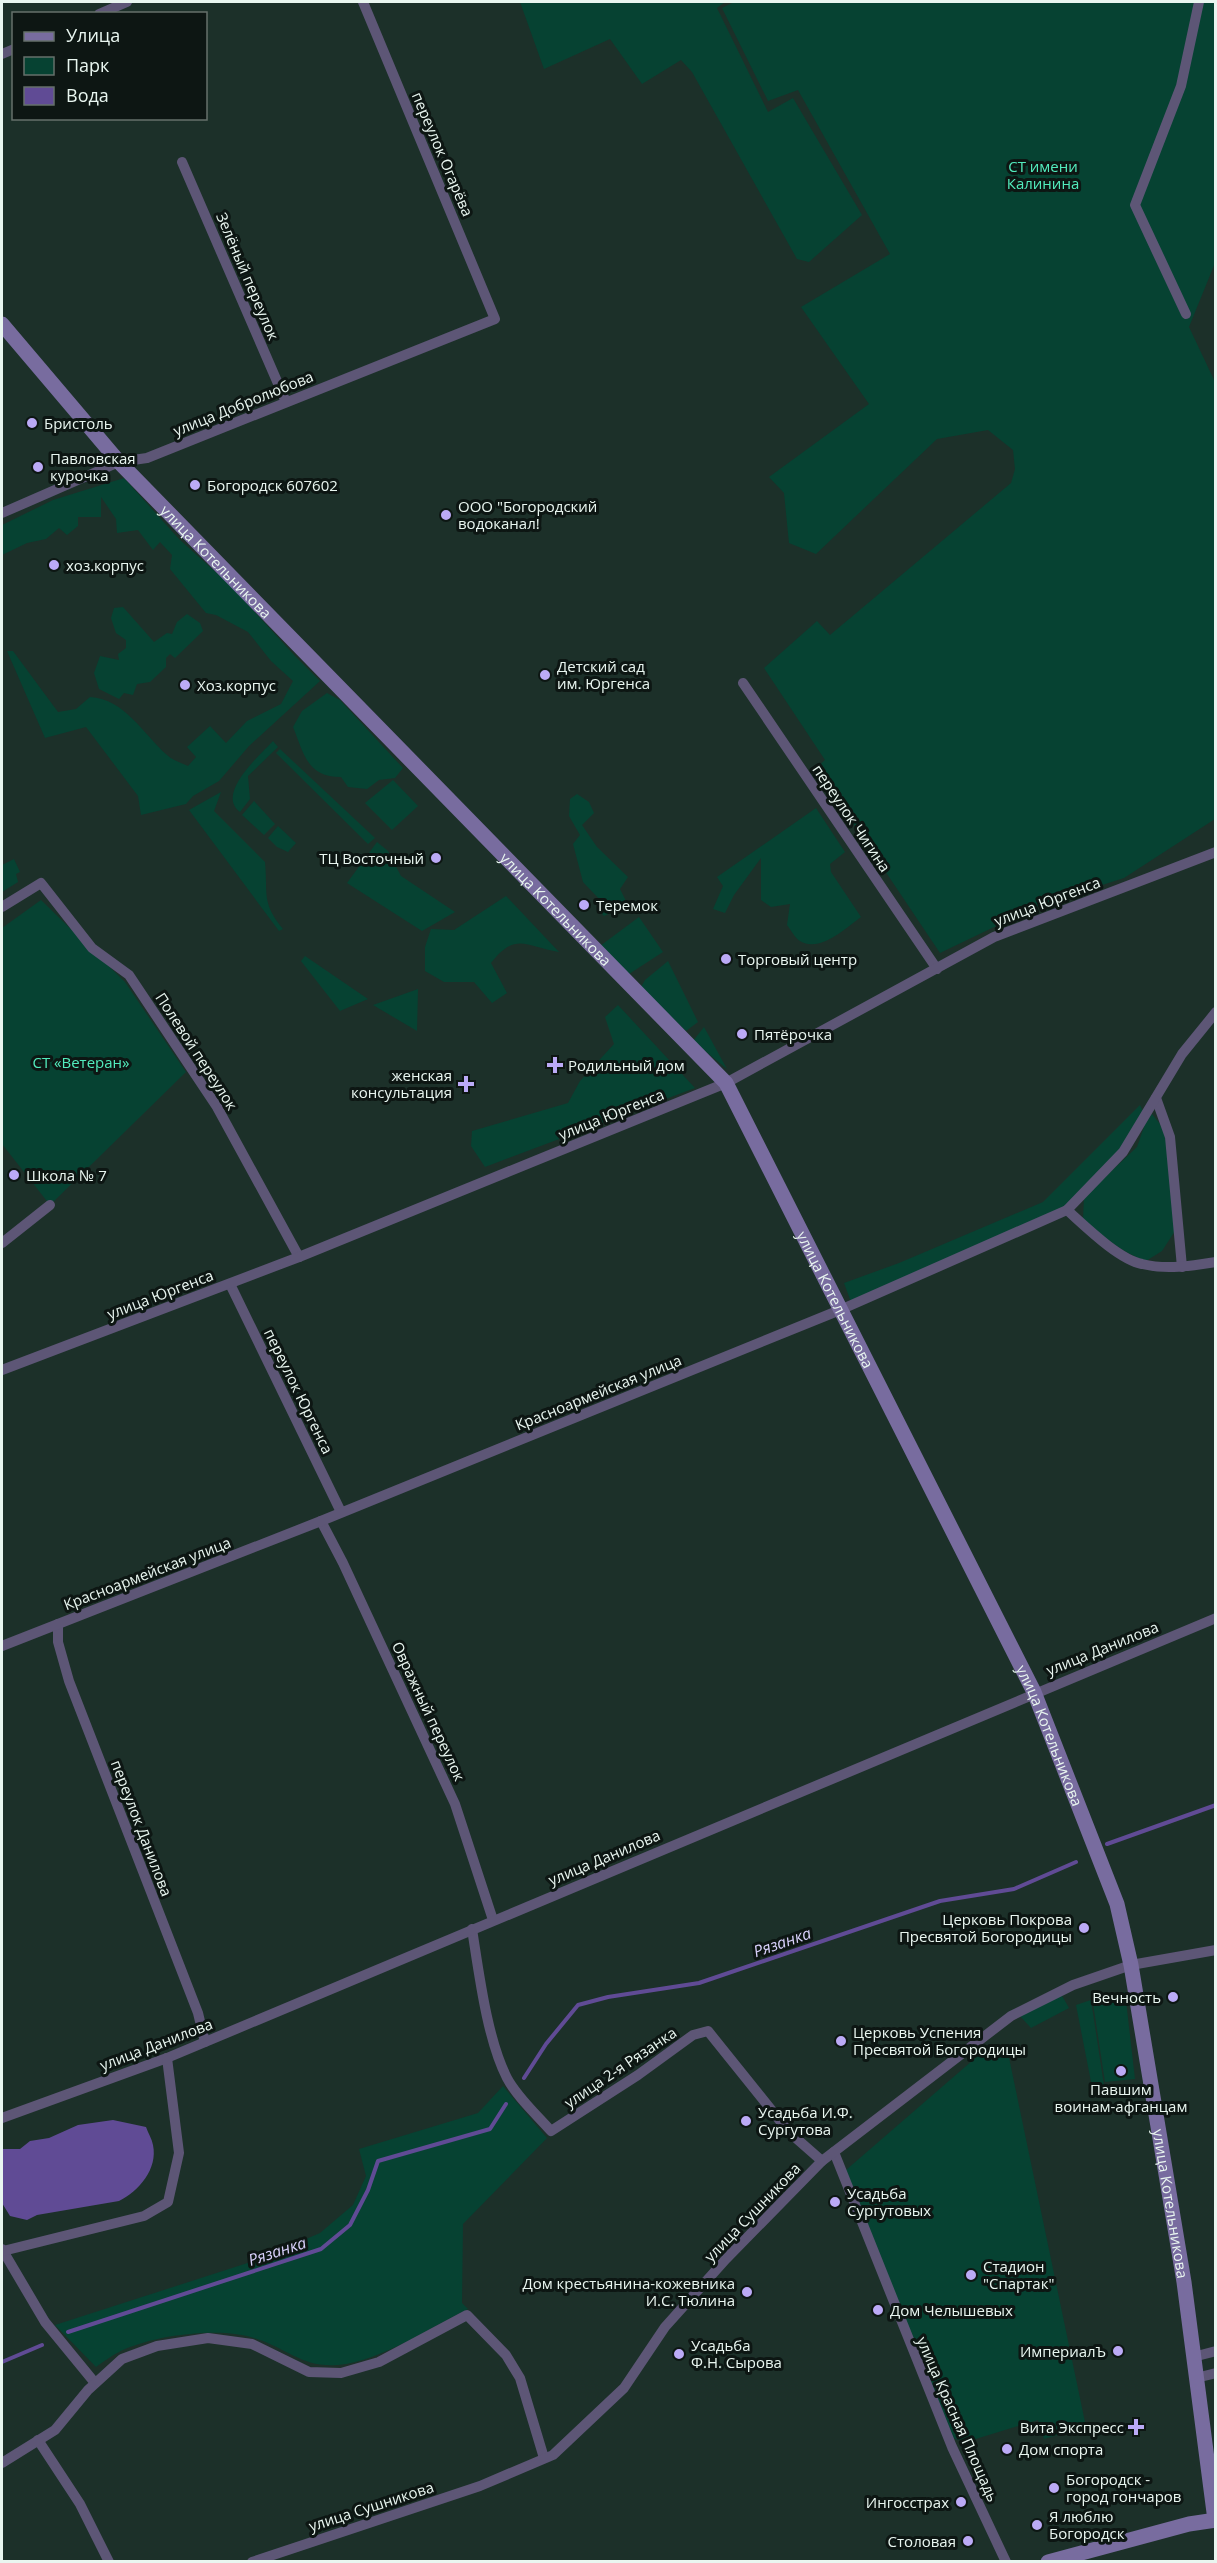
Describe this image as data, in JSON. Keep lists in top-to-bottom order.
{
  "streets": {
    "street": [
      "переулок Огарёва",
      "Зелёный переулок",
      "улица Добролюбова",
      "улица Котельникова",
      "переулок Чигина",
      "улица Юргенса",
      "Полевой переулок",
      "переулок Юргенса",
      "Красноармейская улица",
      "улица Данилова",
      "Овражный переулок",
      "переулок Данилова",
      "улица 2-я Рязанка",
      "улица Сушникова",
      "улица Красная Площадь"
    ]
  },
  "crossings": [
    ["переулок Огарёва", "улица Добролюбова"],
    ["Зелёный переулок", "улица Добролюбова"],
    ["улица Добролюбова", "улица Котельникова"],
    ["улица Котельникова", "улица Юргенса"],
    ["улица Котельникова", "Красноармейская улица"],
    ["улица Котельникова", "улица Данилова"],
    ["улица Котельникова", "улица Сушникова"],
    ["переулок Чигина", "улица Юргенса"],
    ["улица Юргенса", "Полевой переулок"],
    ["улица Юргенса", "переулок Юргенса"],
    ["переулок Юргенса", "Красноармейская улица"],
    ["Красноармейская улица", "Овражный переулок"],
    ["Красноармейская улица", "переулок Данилова"],
    ["улица Данилова", "Овражный переулок"],
    ["улица Данилова", "переулок Данилова"],
    ["улица Данилова", "улица 2-я Рязанка"],
    ["улица 2-я Рязанка", "улица Сушникова"],
    ["улица Сушникова", "улица Красная Площадь"]
  ],
  "water": ["Рязанка"],
  "parks": ["СТ имени Калинина", "СТ «Ветеран»"],
  "places": {
    "other": [
      "Бристоль",
      "Павловская курочка",
      "Богородск 607602",
      "ООО \"Богородский водоканал!",
      "хоз.корпус",
      "Детский сад им. Юргенса",
      "Хоз.корпус",
      "ТЦ Восточный",
      "Теремок",
      "Торговый центр",
      "Пятёрочка",
      "Школа № 7",
      "Церковь Покрова Пресвятой Богородицы",
      "Вечность",
      "Церковь Успения Пресвятой Богородицы",
      "Павшим воинам-афганцам",
      "Усадьба И.Ф. Сургутова",
      "Усадьба Сургутовых",
      "Стадион \"Спартак\"",
      "Дом крестьянина-кожевника И.С. Тюлина",
      "Дом Челышевых",
      "ИмпериалЪ",
      "Усадьба Ф.Н. Сырова",
      "Дом спорта",
      "Богородск - город гончаров",
      "Ингосстрах",
      "Я люблю Богородск",
      "Столовая"
    ],
    "health": ["Родильный дом", "женская консультация", "Вита Экспресс"]
  },
  "legend": ["Улица", "Парк", "Вода"]
}
